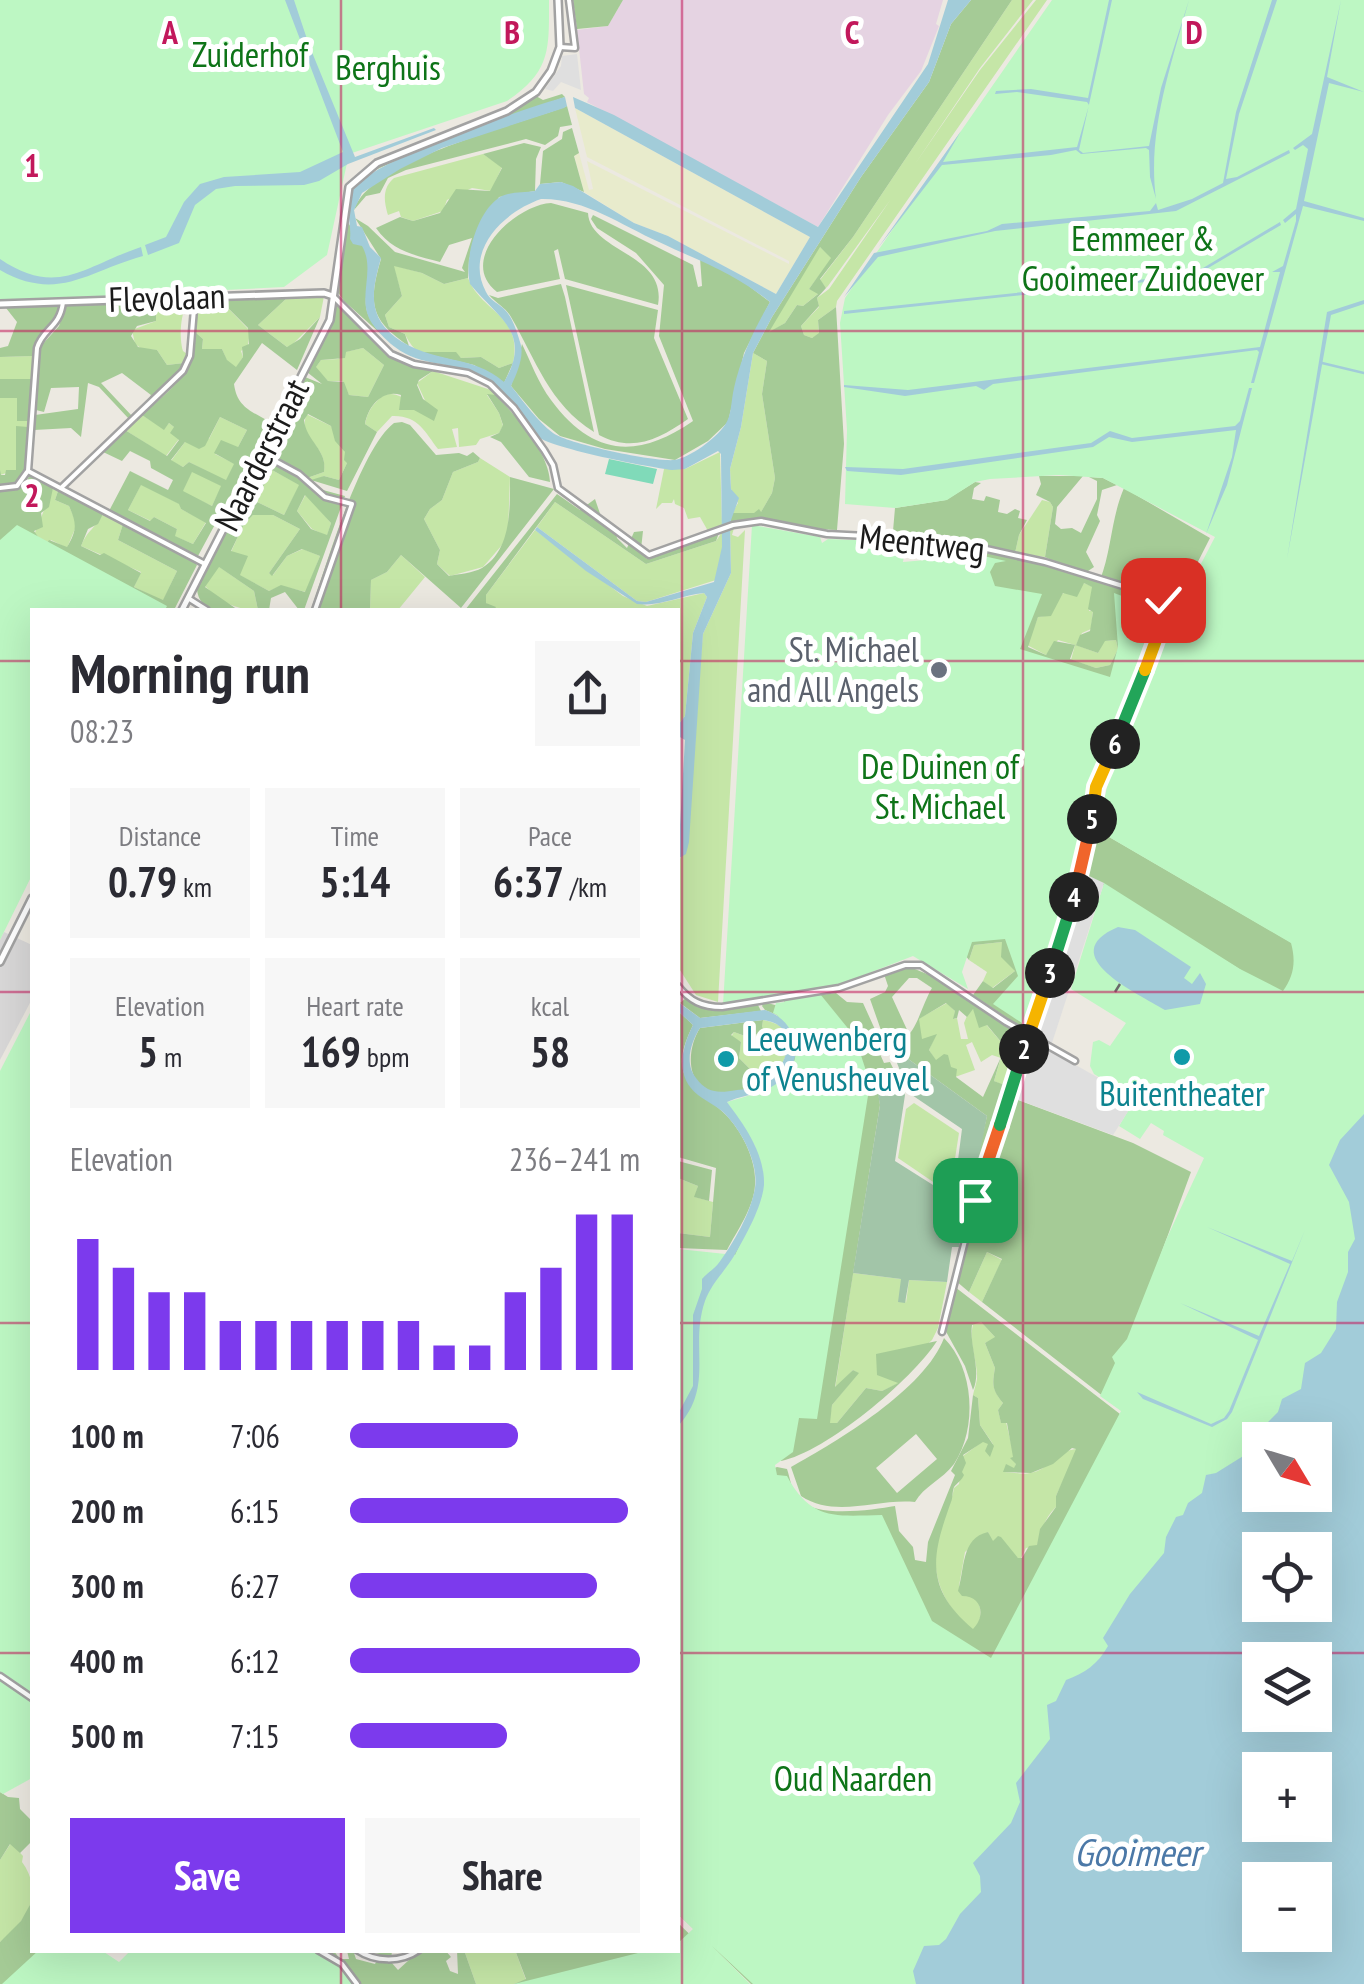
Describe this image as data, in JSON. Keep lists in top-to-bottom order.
{
  "streets": {
    "street": ["Flevolaan", "Naarderstraat", "Meentweg"]
  },
  "crossings": [
    ["Flevolaan", "Naarderstraat"],
    ["Flevolaan", "Meentweg"],
    ["Naarderstraat", "Meentweg"]
  ],
  "water": ["Gooimeer"],
  "parks": [
    "Zuiderhof",
    "Berghuis",
    "Eemmeer & Gooimeer Zuidoever",
    "De Duinen of St. Michael",
    "Oud Naarden"
  ],
  "places": ["St. Michael and All Angels", "Buitentheater", "Leeuwenberg of Venusheuvel"],
  "north": "bottom right",
  "page": {
    "heading": ["Morning run", "08:23"],
    "pins": [
      "6",
      "5",
      "4",
      "3",
      "2"
    ],
    "stats": [
      ["Distance", "0.79 km"],
      ["Time", "5:14"],
      ["Pace", "6:37 /km"],
      ["Elevation", "5 m"],
      ["Heart rate", "169 bpm"],
      ["kcal", "58"]
    ],
    "chart": ["Elevation", "236–241 m"],
    "list": [
      {
        "name": "100 m",
        "note": "7:06"
      },
      {
        "name": "200 m",
        "note": "6:15"
      },
      {
        "name": "300 m",
        "note": "6:27"
      },
      {
        "name": "400 m",
        "note": "6:12"
      },
      {
        "name": "500 m",
        "note": "7:15"
      }
    ],
    "map_buttons": ["+", "−"],
    "buttons": ["Save", "Share"]
  },
  "grid": {
    "columns": [
      "A",
      "B",
      "C",
      "D"
    ],
    "rows": ["1", "2"]
  }
}
